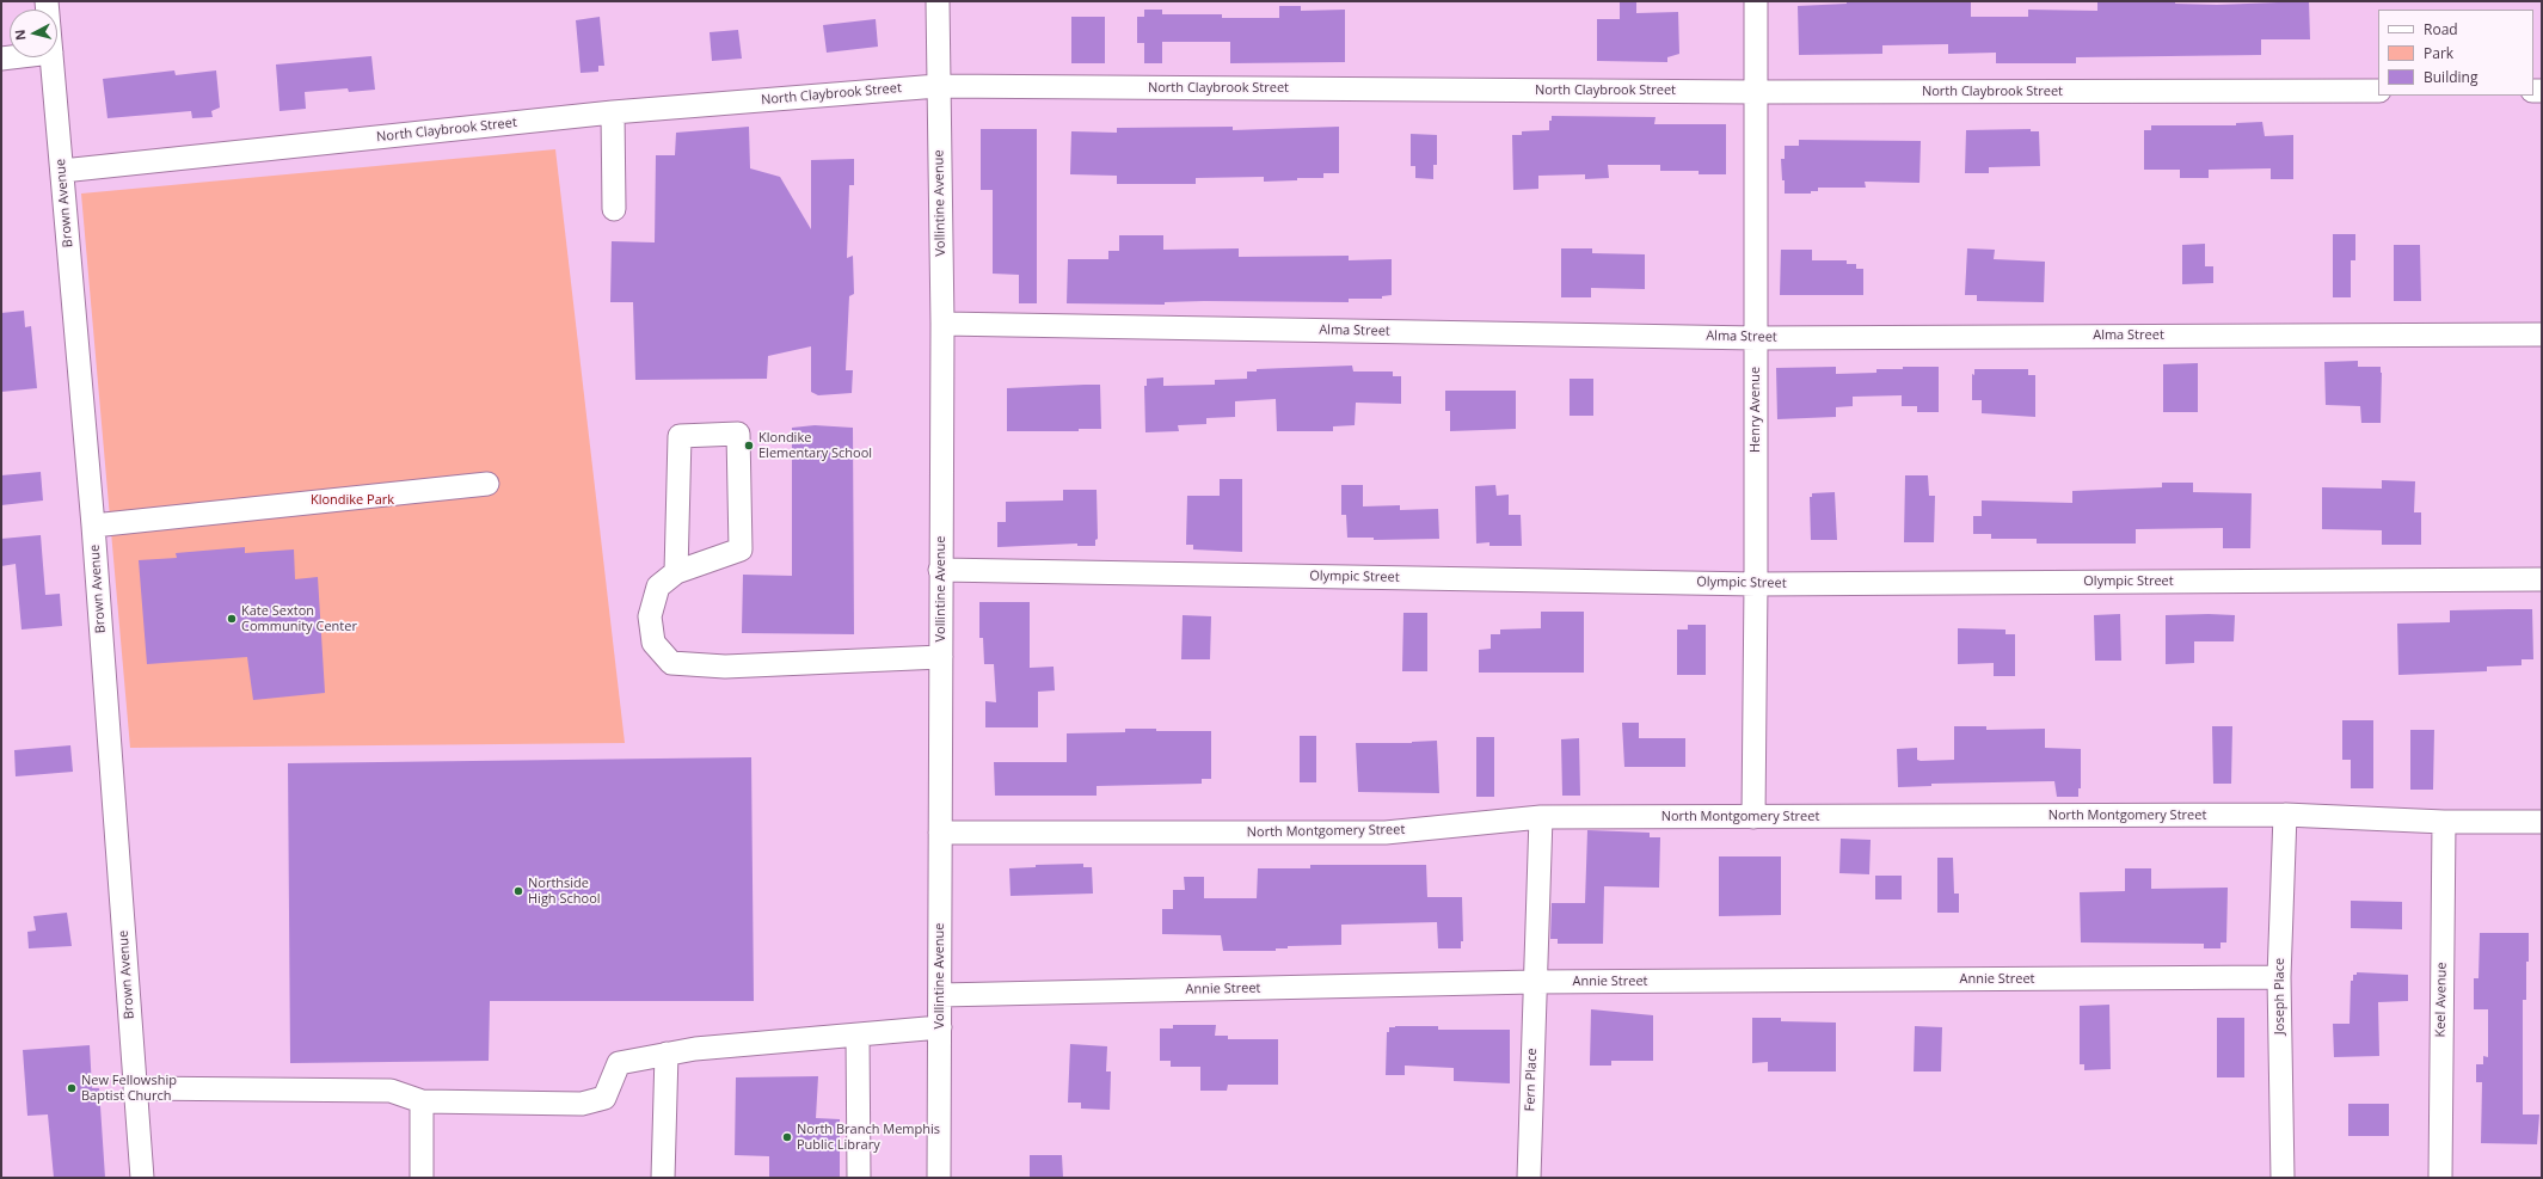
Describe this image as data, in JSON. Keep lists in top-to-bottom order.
{
  "streets": {
    "street": [
      "North Claybrook Street",
      "Brown Avenue",
      "Vollintine Avenue",
      "Alma Street",
      "Henry Avenue",
      "Olympic Street",
      "North Montgomery Street",
      "Annie Street",
      "Joseph Place",
      "Keel Avenue",
      "Fern Place"
    ]
  },
  "crossings": [
    ["North Claybrook Street", "Brown Avenue"],
    ["North Claybrook Street", "Vollintine Avenue"],
    ["North Claybrook Street", "Henry Avenue"],
    ["Vollintine Avenue", "Alma Street"],
    ["Vollintine Avenue", "Olympic Street"],
    ["Vollintine Avenue", "North Montgomery Street"],
    ["Vollintine Avenue", "Annie Street"],
    ["Alma Street", "Henry Avenue"],
    ["Henry Avenue", "Olympic Street"],
    ["Henry Avenue", "North Montgomery Street"],
    ["North Montgomery Street", "Joseph Place"],
    ["North Montgomery Street", "Keel Avenue"],
    ["North Montgomery Street", "Fern Place"],
    ["Annie Street", "Joseph Place"],
    ["Annie Street", "Fern Place"]
  ],
  "parks": ["Klondike Park"],
  "places": [
    "Klondike Elementary School",
    "Kate Sexton Community Center",
    "Northside High School",
    "New Fellowship Baptist Church",
    "North Branch Memphis Public Library"
  ],
  "legend": ["Road", "Park", "Building"],
  "north": "left"
}
